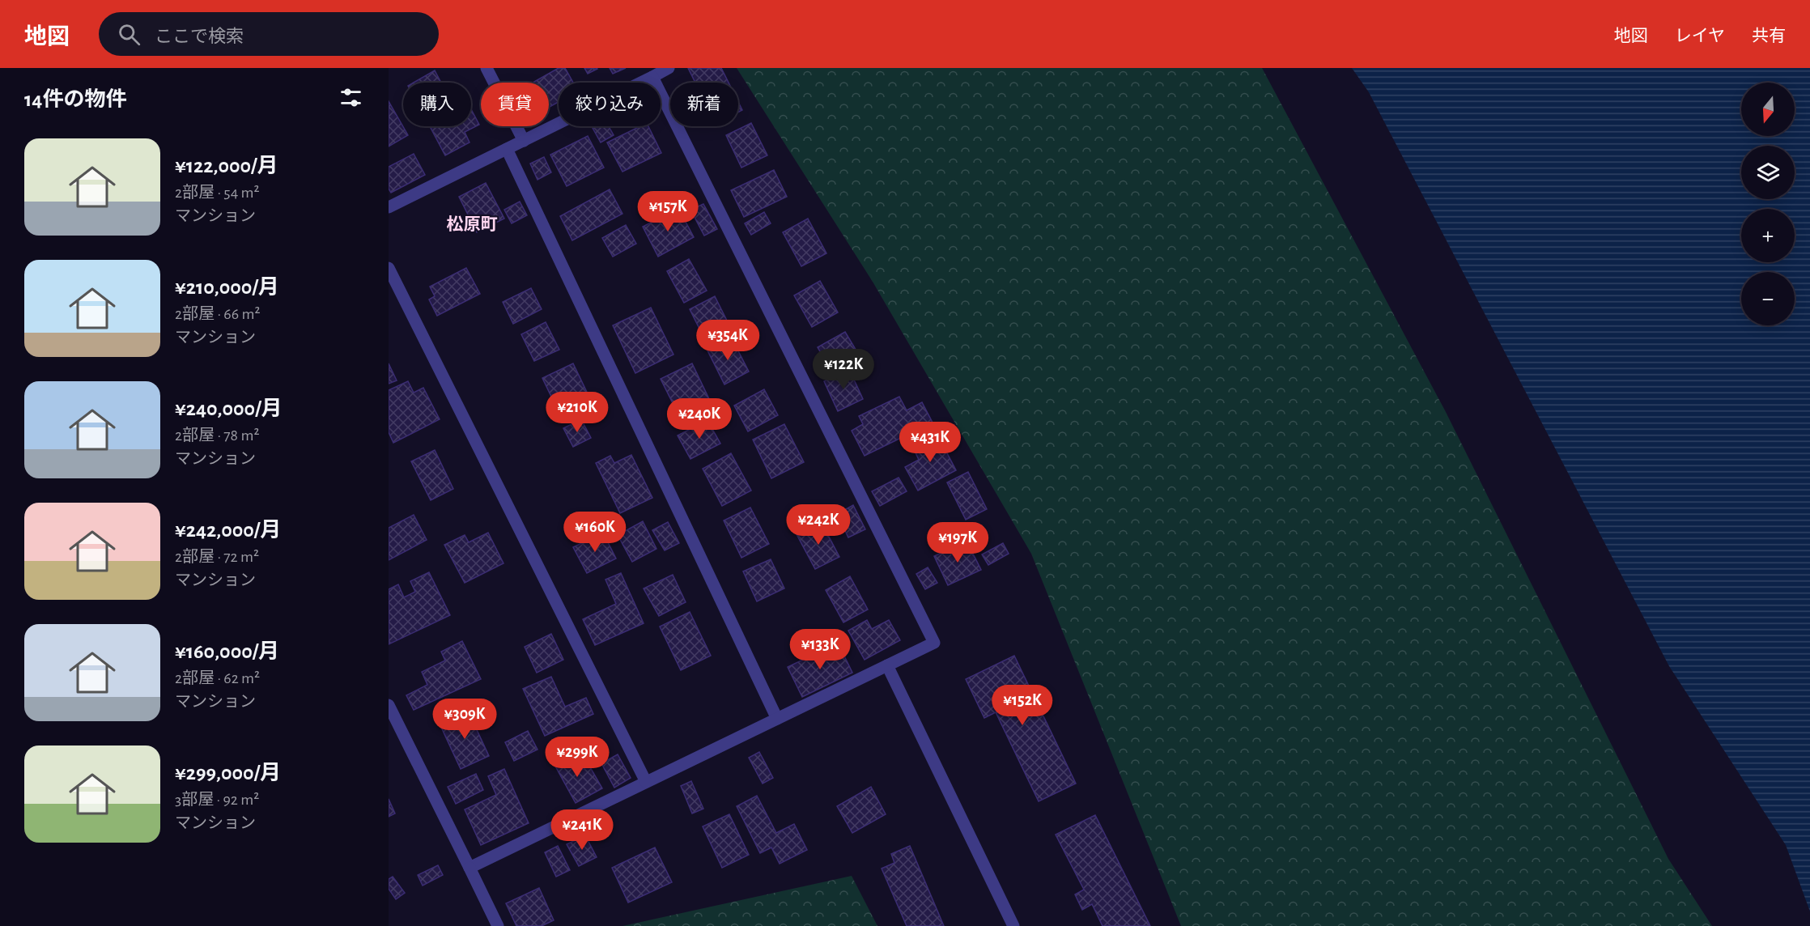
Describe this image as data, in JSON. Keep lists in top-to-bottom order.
{
  "districts": ["松原町"],
  "north": "bottom",
  "page": {
    "header": "地図",
    "search": "ここで検索",
    "nav": ["地図", "レイヤ", "共有"],
    "heading": "14件の物件",
    "map_buttons": ["+", "−"],
    "chip": [
      "購入",
      "賃貸",
      "絞り込み",
      "新着"
    ],
    "list": [
      {
        "name": "¥122,000/月",
        "note": "2部屋 · 54 m² · マンション"
      },
      {
        "name": "¥210,000/月",
        "note": "2部屋 · 66 m² · マンション"
      },
      {
        "name": "¥240,000/月",
        "note": "2部屋 · 78 m² · マンション"
      },
      {
        "name": "¥242,000/月",
        "note": "2部屋 · 72 m² · マンション"
      },
      {
        "name": "¥160,000/月",
        "note": "2部屋 · 62 m² · マンション"
      },
      {
        "name": "¥299,000/月",
        "note": "3部屋 · 92 m² · マンション"
      }
    ],
    "price": [
      "¥157K",
      "¥354K",
      "¥122K",
      "¥210K",
      "¥240K",
      "¥431K",
      "¥242K",
      "¥160K",
      "¥197K",
      "¥133K",
      "¥152K",
      "¥309K",
      "¥299K",
      "¥241K"
    ]
  }
}
